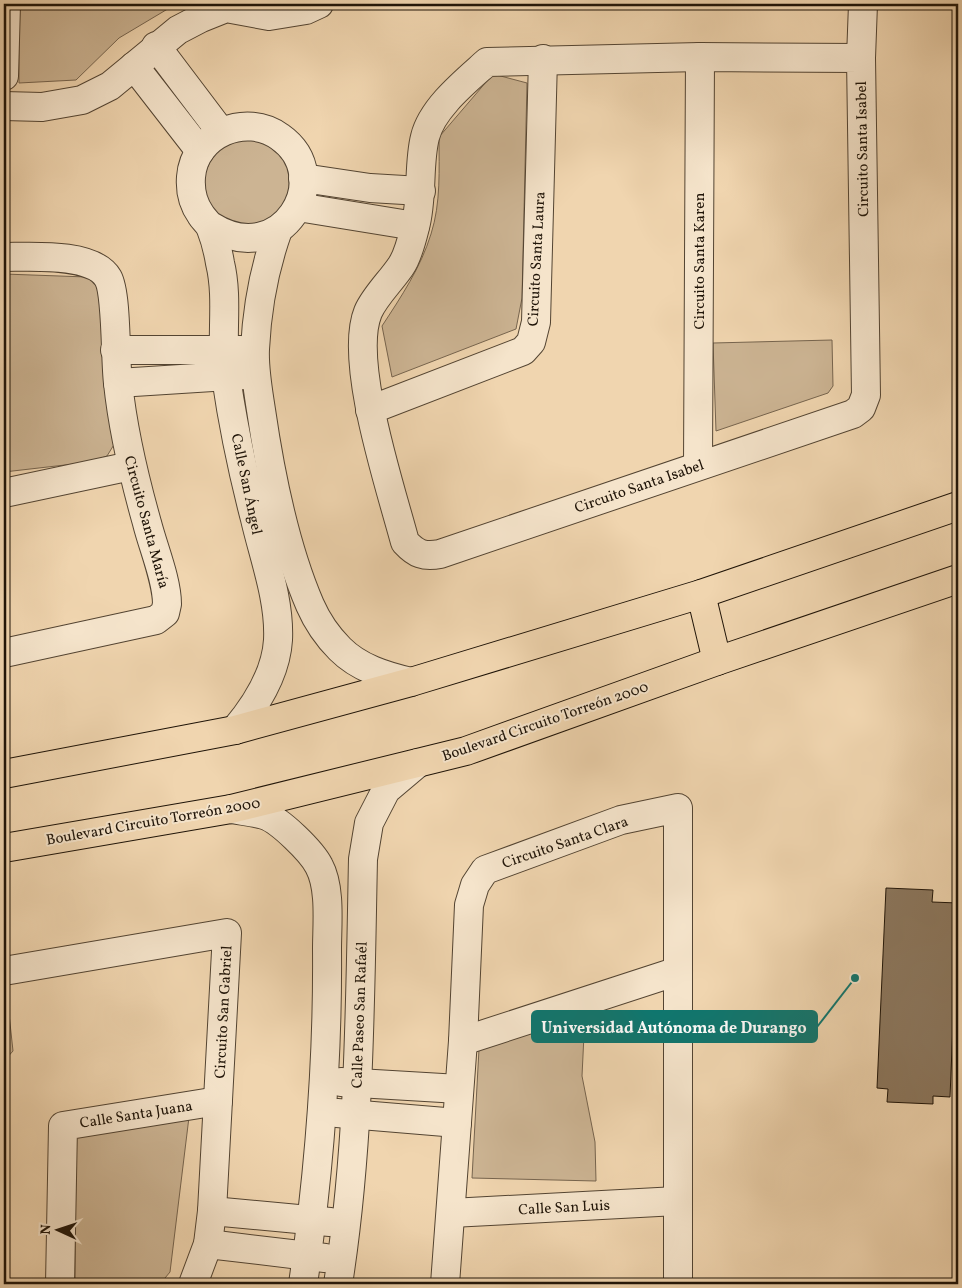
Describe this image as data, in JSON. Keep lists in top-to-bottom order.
{
  "streets": {
    "main road": ["Boulevard Circuito Torreón 2000"],
    "street": [
      "Circuito Santa Isabel",
      "Circuito Santa Laura",
      "Circuito Santa Karen",
      "Calle San Ángel",
      "Circuito Santa María",
      "Circuito Santa Clara",
      "Circuito San Gabriel",
      "Calle Paseo San Rafaél",
      "Calle Santa Juana",
      "Calle San Luis"
    ]
  },
  "crossings": [
    ["Circuito Santa Isabel", "Circuito Santa Laura"],
    ["Circuito Santa Isabel", "Circuito Santa Karen"],
    ["Boulevard Circuito Torreón 2000", "Calle Paseo San Rafaél"],
    ["Circuito Santa Clara", "Calle San Luis"],
    ["Circuito San Gabriel", "Calle Santa Juana"]
  ],
  "places": ["Universidad Autónoma de Durango"],
  "north": "left"
}
